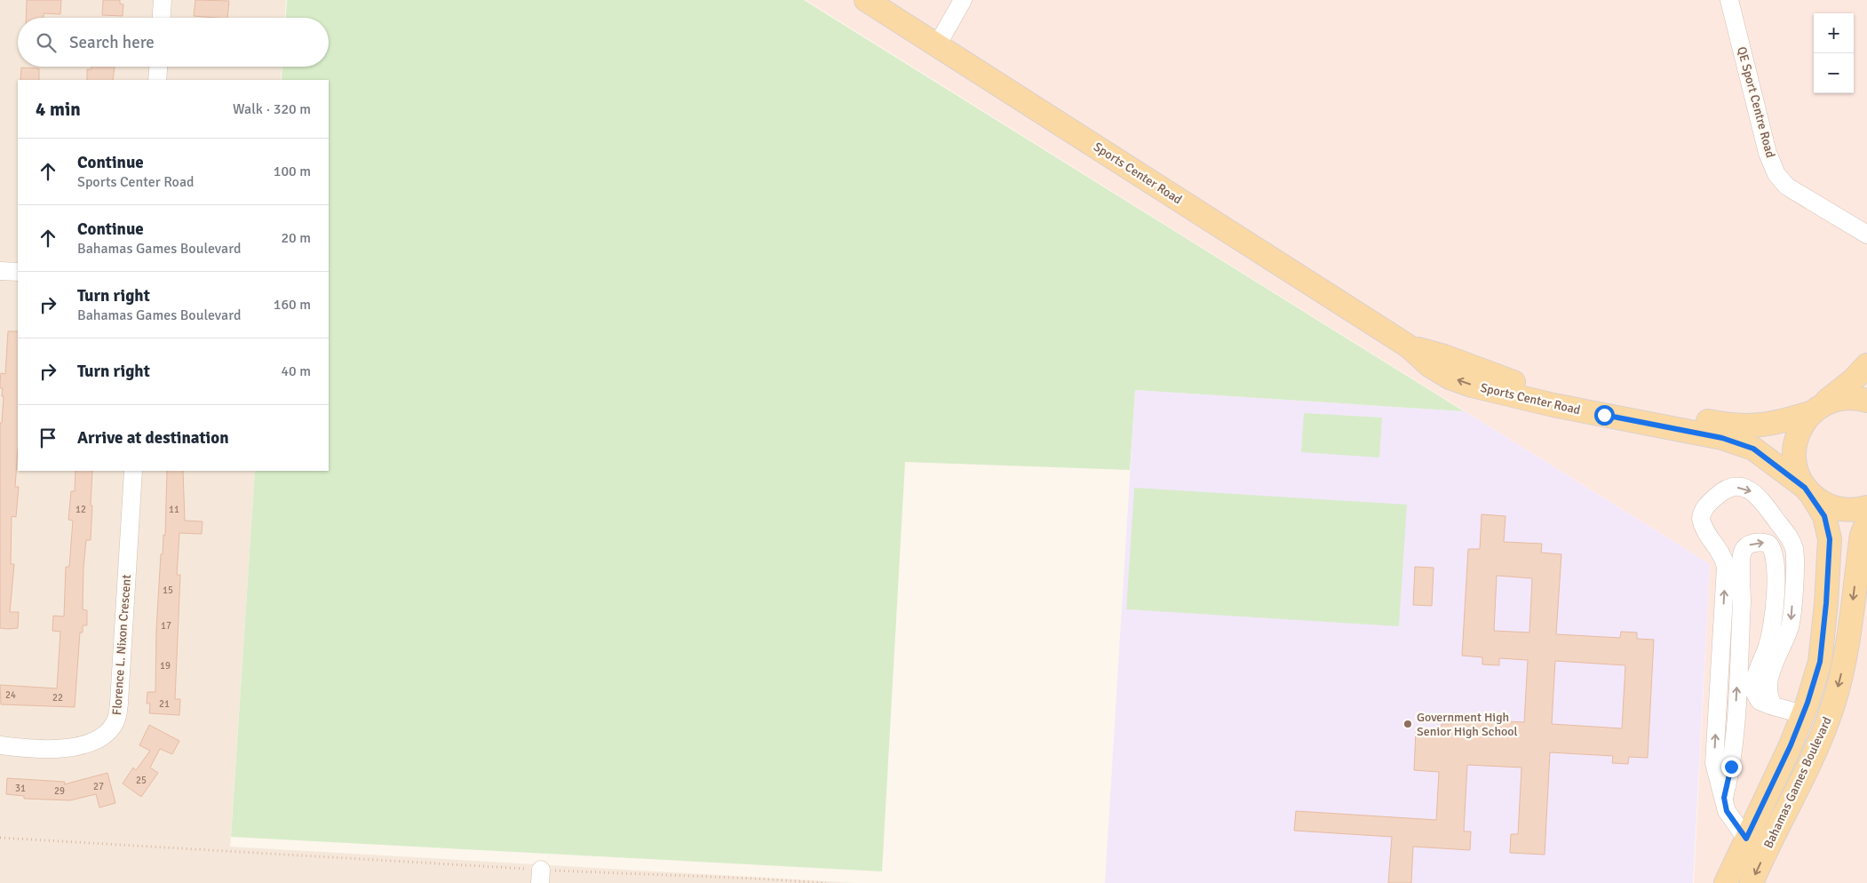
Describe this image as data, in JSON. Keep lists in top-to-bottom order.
{
  "streets": {
    "main road": ["Sports Center Road", "Bahamas Games Boulevard"],
    "street": ["QE Sport Centre Road", "Florence L. Nixon Crescent"]
  },
  "crossings": [
    ["Sports Center Road", "Bahamas Games Boulevard"]
  ],
  "places": ["Government High Senior High School"],
  "house_numbers": [
    "12",
    "11",
    "15",
    "17",
    "19",
    "24",
    "22",
    "21",
    "25",
    "27",
    "31",
    "29"
  ],
  "page": {
    "map_buttons": ["+", "−"],
    "search": "Search here",
    "heading": ["4 min", "Walk · 320 m"],
    "list": [
      ["Continue", "Sports Center Road", "100 m"],
      ["Continue", "Bahamas Games Boulevard", "20 m"],
      ["Turn right", "Bahamas Games Boulevard", "160 m"],
      ["Turn right", "40 m"],
      "Arrive at destination"
    ]
  }
}
